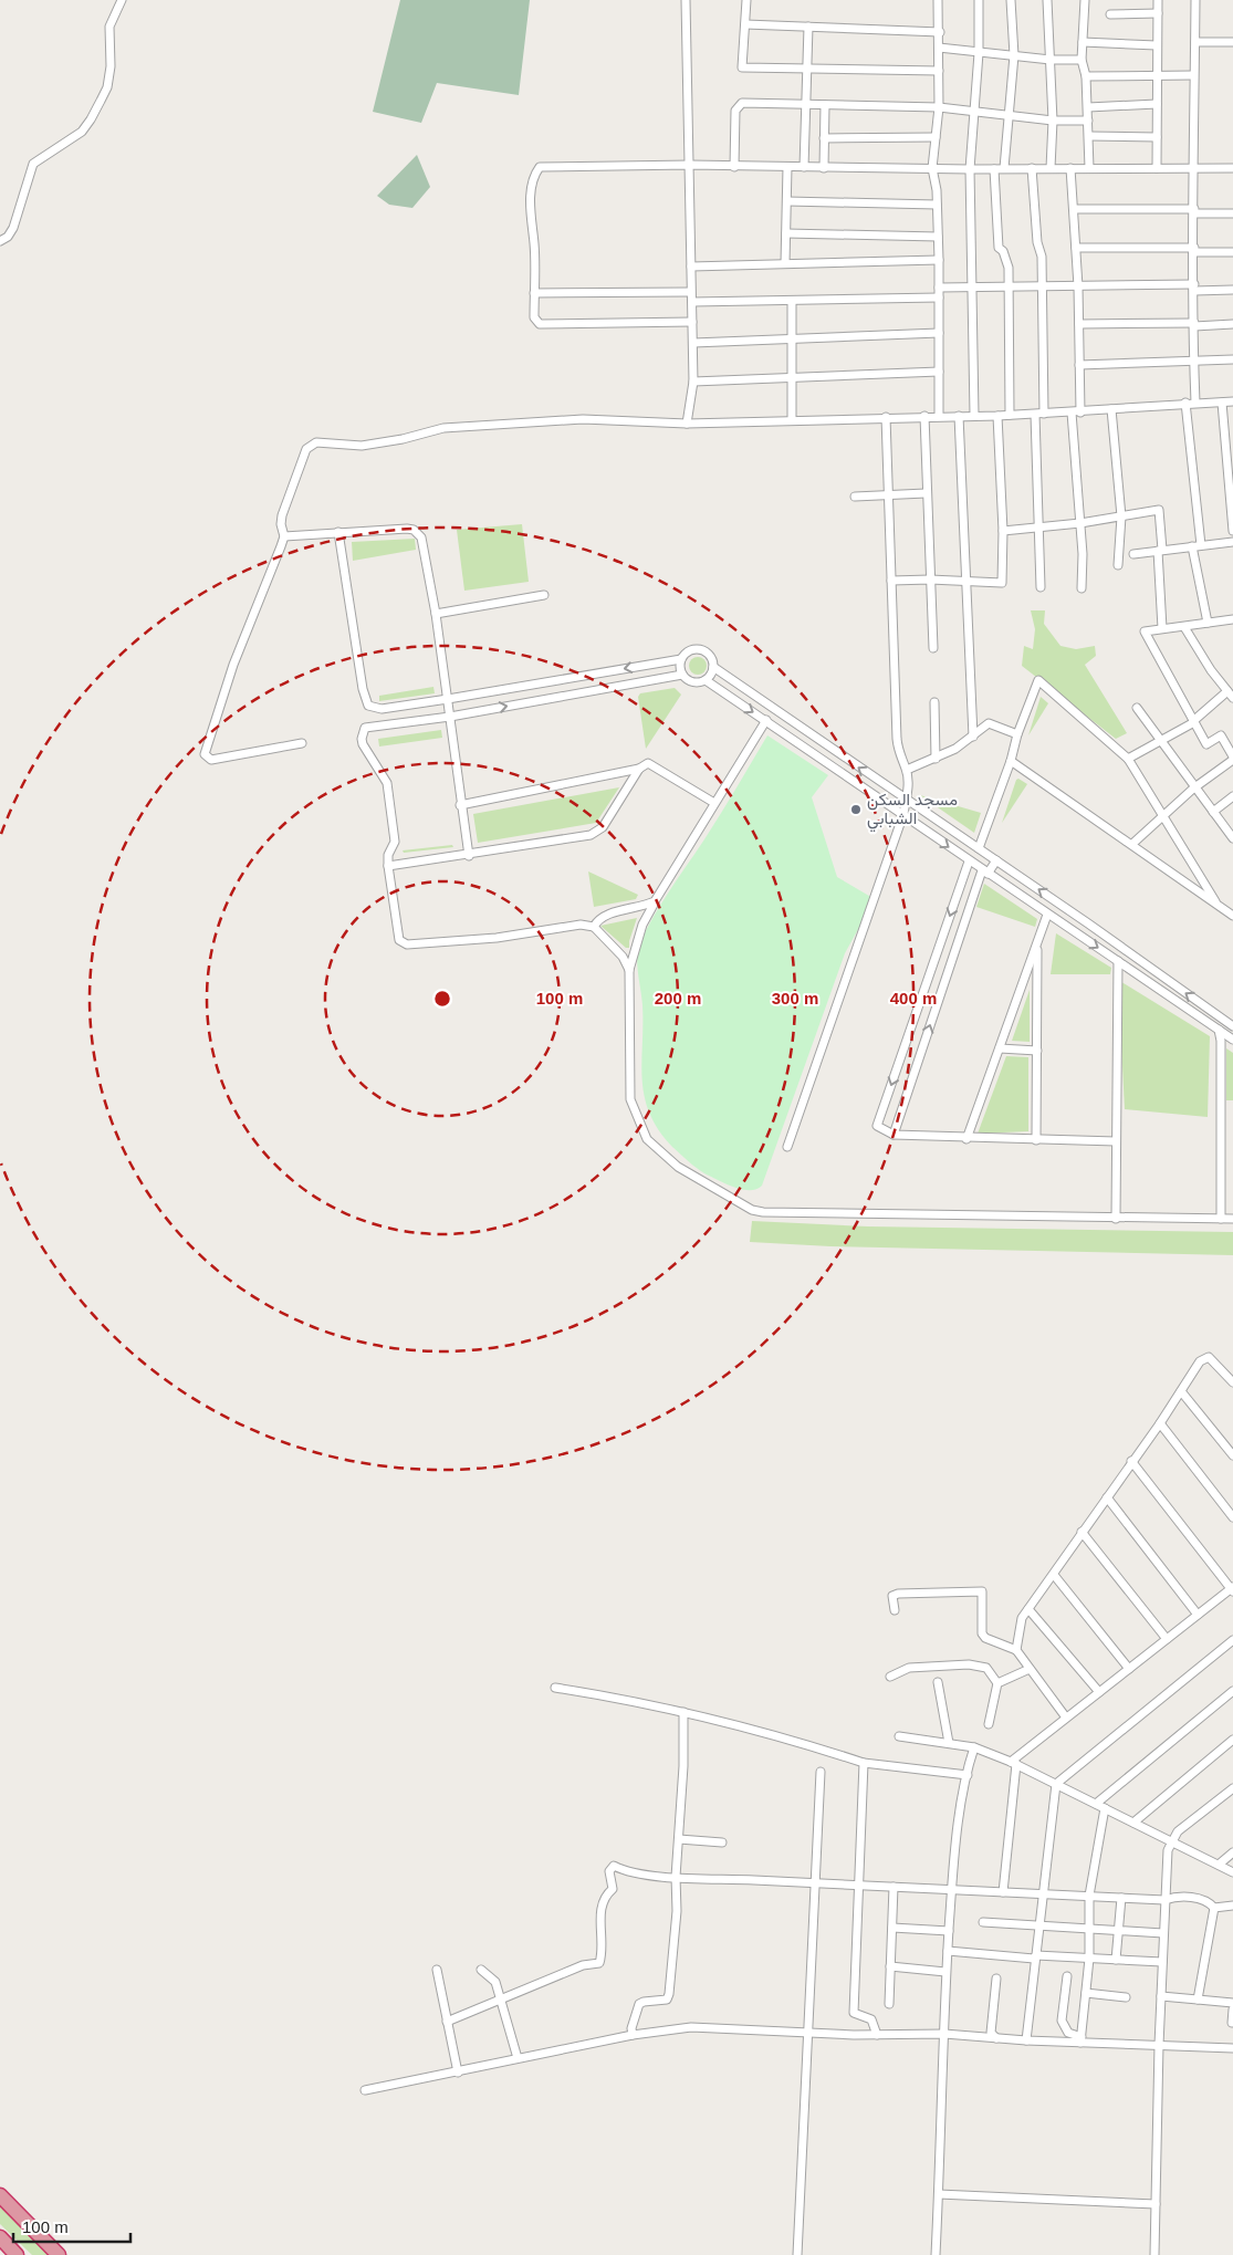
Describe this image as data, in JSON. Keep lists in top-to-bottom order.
{
  "places": ["مسجد السكن الشبابي"],
  "scale_bar": "100 m",
  "rings": [
    "100 m",
    "200 m",
    "300 m",
    "400 m"
  ]
}
